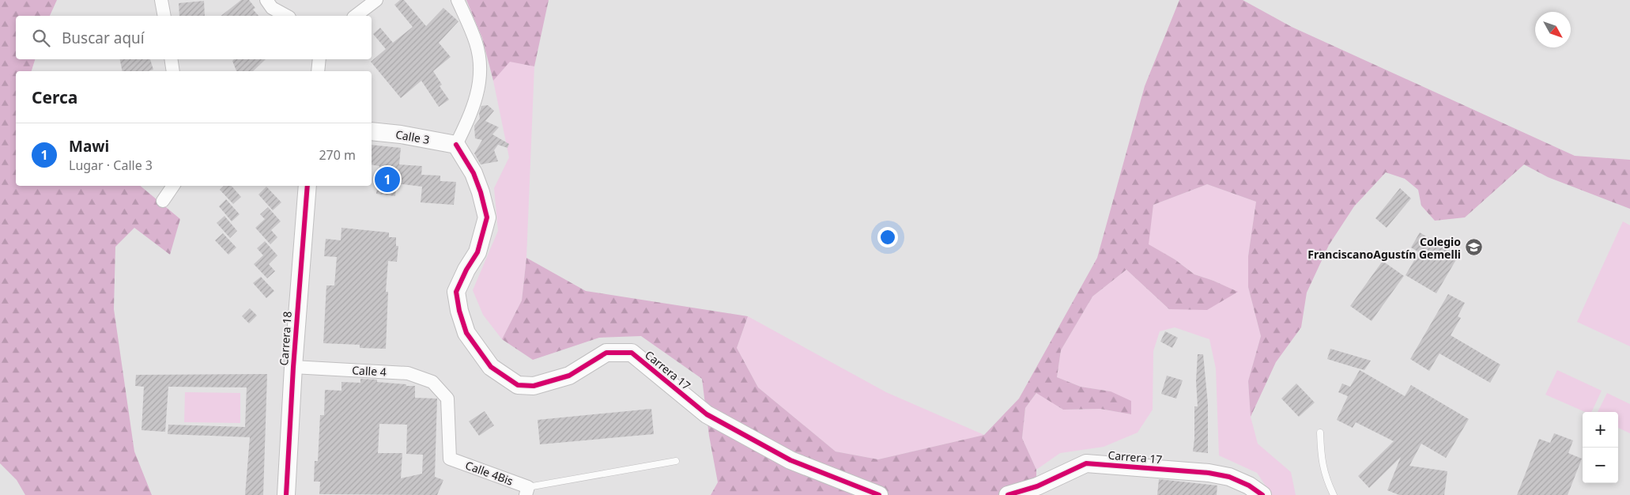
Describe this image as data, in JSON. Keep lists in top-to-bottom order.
{
  "streets": {
    "street": [
      "Calle 3",
      "Carrera 18",
      "Carrera 17",
      "Calle 4",
      "Calle 4Bis"
    ]
  },
  "crossings": [
    ["Calle 3", "Carrera 17"],
    ["Carrera 18", "Calle 4"],
    ["Calle 4", "Calle 4Bis"]
  ],
  "places": {
    "school or university": ["Colegio FranciscanoAgustín Gemelli"]
  },
  "north": "bottom right",
  "page": {
    "search": "Buscar aquí",
    "heading": "Cerca",
    "list": [
      {
        "mark": "1",
        "name": "Mawi",
        "note": "Lugar · Calle 3",
        "value": "270 m"
      }
    ],
    "pins": "1",
    "map_buttons": ["+", "−"]
  }
}
